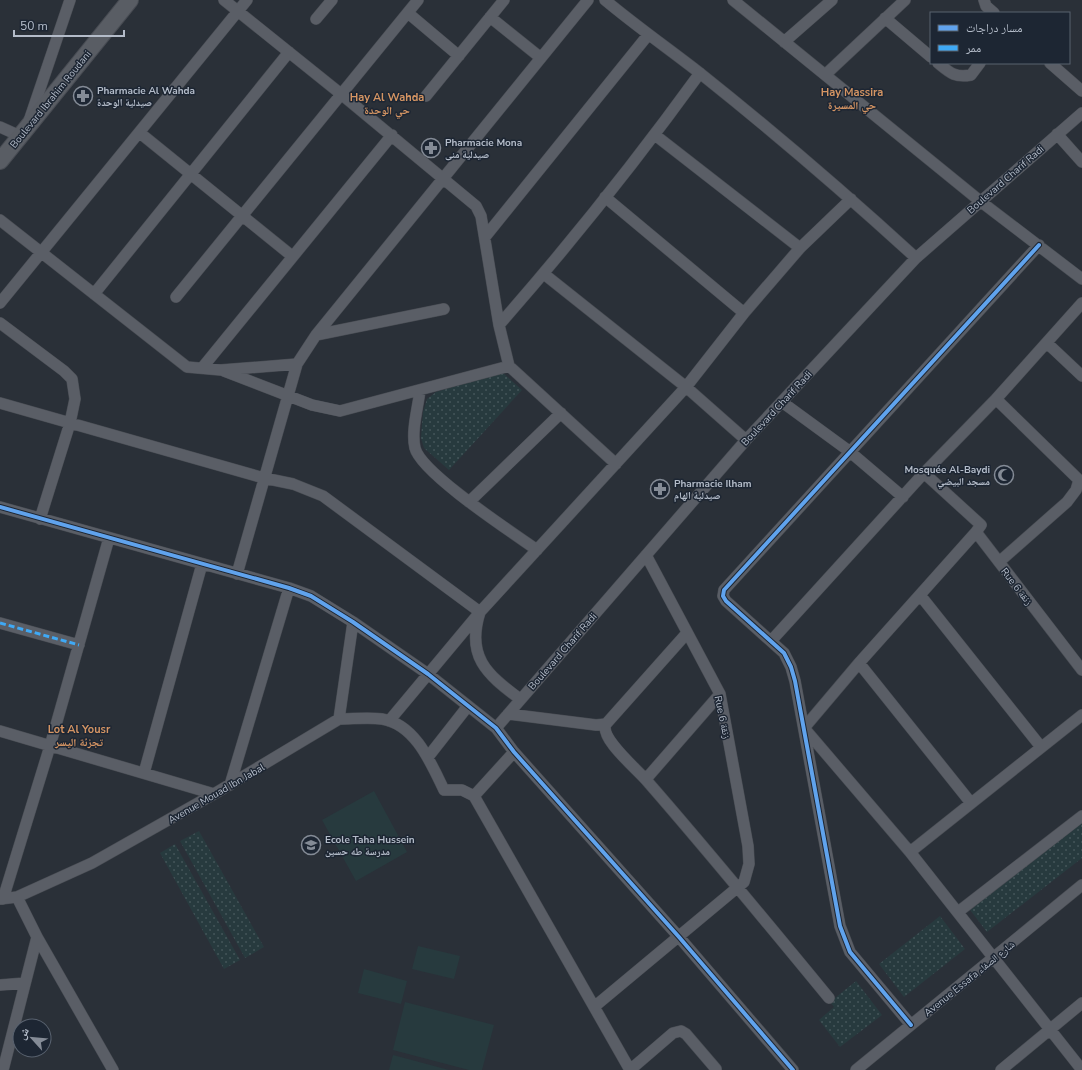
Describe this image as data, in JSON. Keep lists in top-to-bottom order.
{
  "streets": {
    "street": [
      "Boulevard Ibrahim Roudani",
      "Boulevard Charif Radi",
      "Rue 6 زنقة",
      "Avenue Mouad Ibn Jabal",
      "Avenue Essafa شارع الصفاء"
    ]
  },
  "crossings": [
    ["Boulevard Charif Radi", "Rue 6 زنقة"]
  ],
  "districts": ["Hay Massira حي المسيرة", "Hay Al Wahda حي الوحدة", "Lot Al Yousr تجزئة اليسر"],
  "places": {
    "pharmacy": ["Pharmacie Al Wahda صيدلية الوحدة", "Pharmacie Mona صيدلية منى", "Pharmacie Ilham صيدلية الهام"],
    "mosque": ["Mosquée Al-Baydi مسجد البيضي"],
    "school or university": ["Ecole Taha Hussein مدرسة طه حسين"]
  },
  "legend": ["مسار دراجات", "ممر"],
  "scale_bar": "50 m",
  "north": "top left"
}
